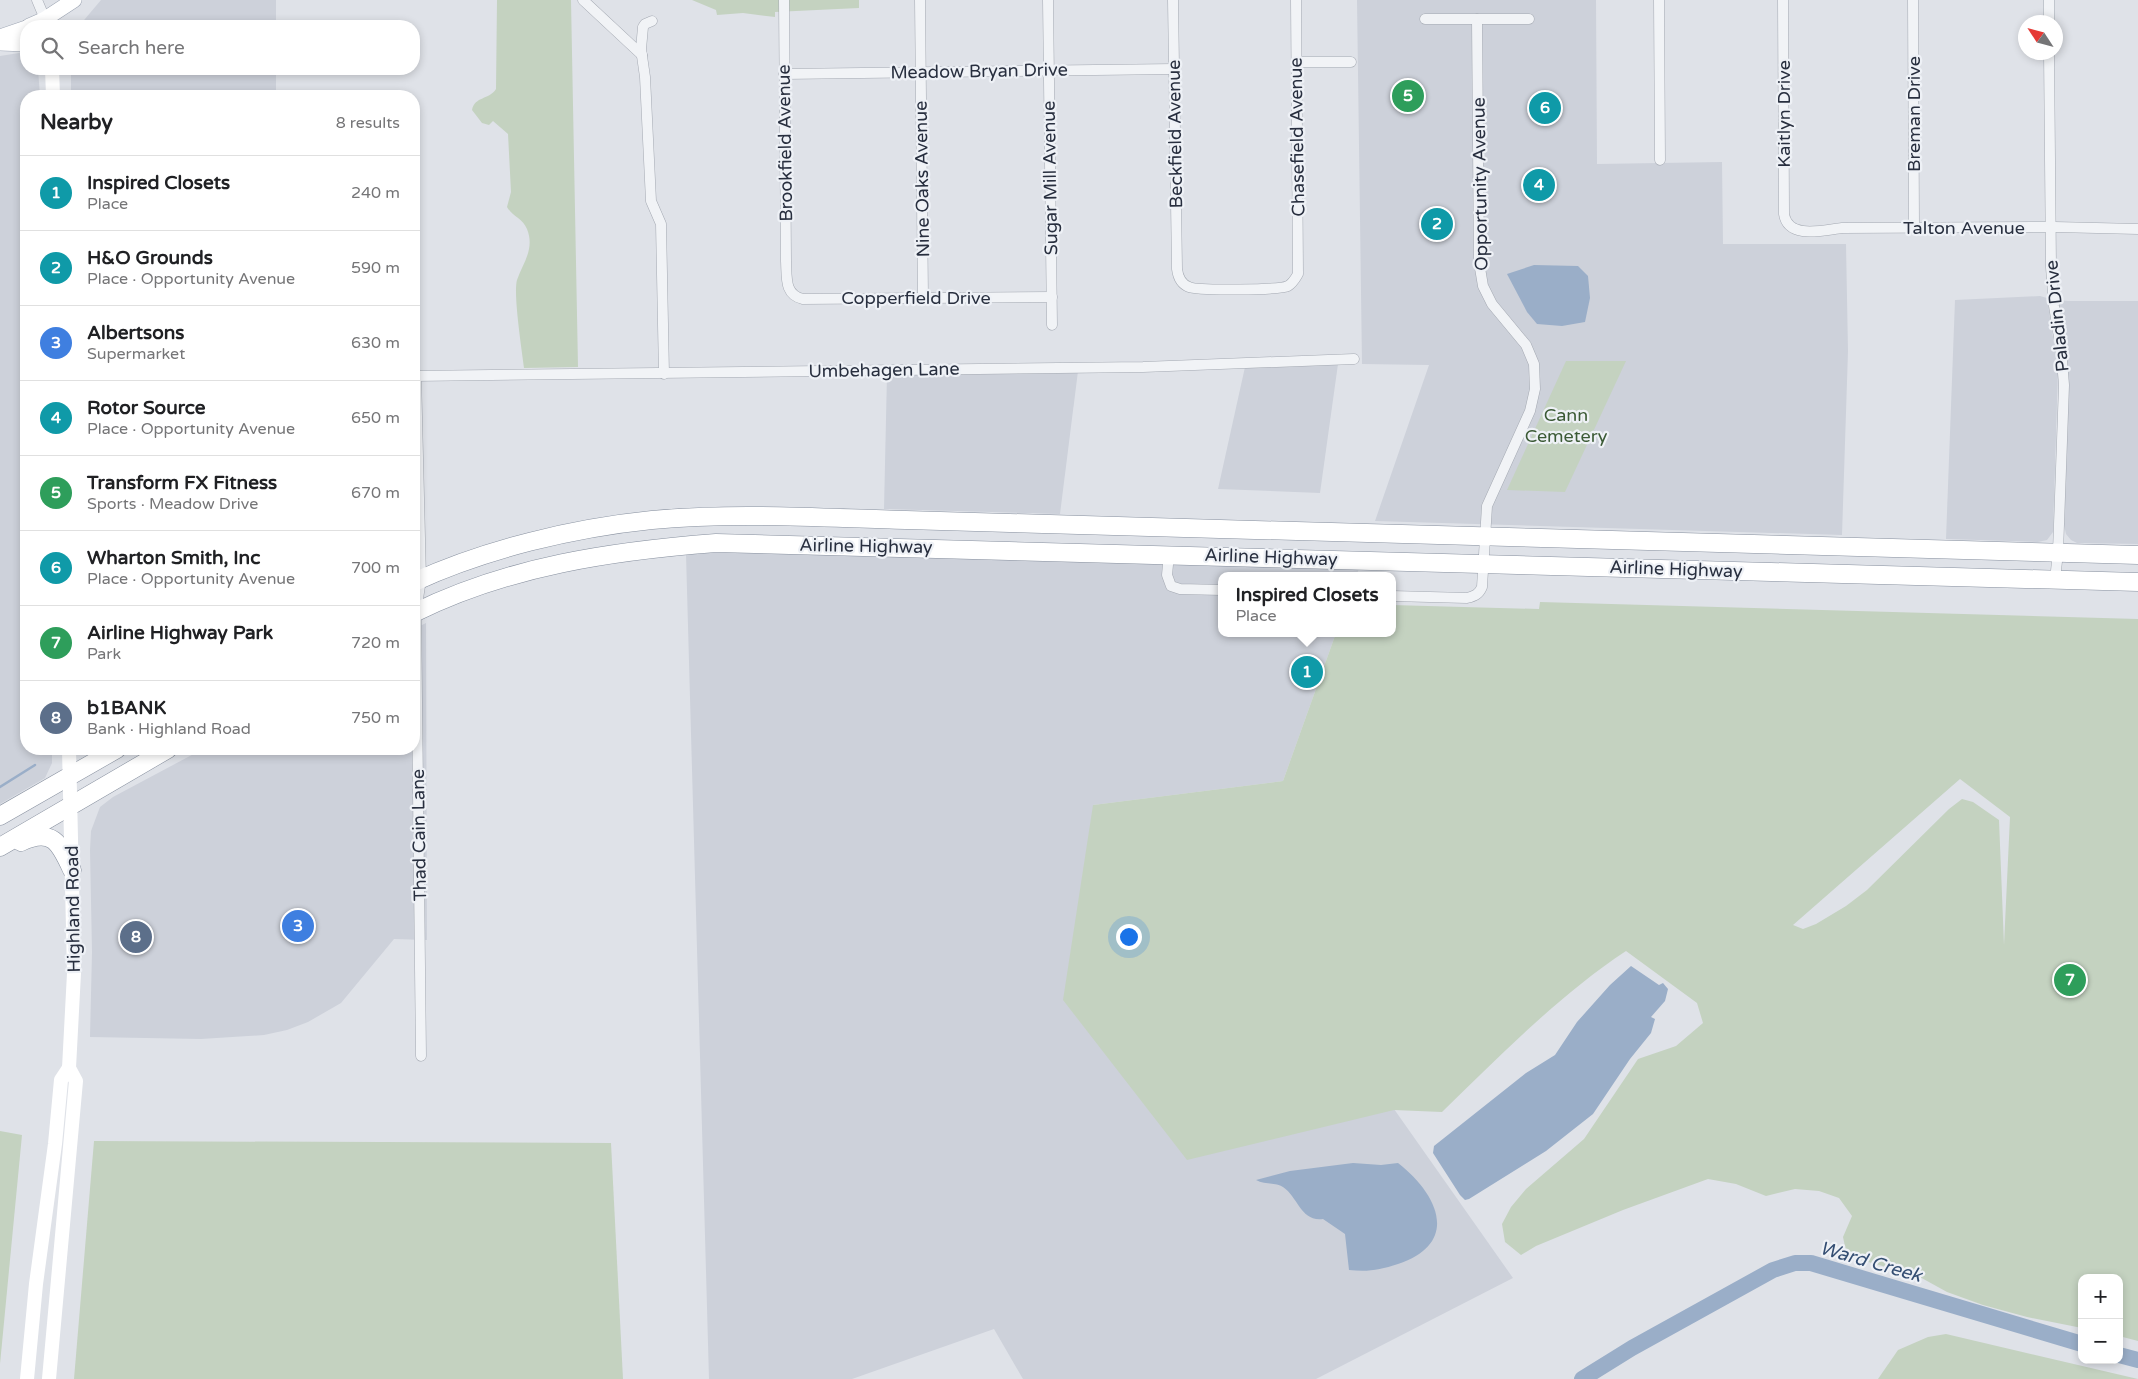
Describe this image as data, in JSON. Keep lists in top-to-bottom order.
{
  "streets": {
    "highway": ["Airline Highway"],
    "main road": ["Highland Road"],
    "street": [
      "Meadow Bryan Drive",
      "Kaitlyn Drive",
      "Breman Drive",
      "Beckfield Avenue",
      "Chasefield Avenue",
      "Brookfield Avenue",
      "Sugar Mill Avenue",
      "Nine Oaks Avenue",
      "Opportunity Avenue",
      "Talton Avenue",
      "Copperfield Drive",
      "Paladin Drive",
      "Umbehagen Lane",
      "Thad Cain Lane"
    ]
  },
  "crossings": [
    ["Meadow Bryan Drive", "Beckfield Avenue"],
    ["Meadow Bryan Drive", "Brookfield Avenue"],
    ["Meadow Bryan Drive", "Sugar Mill Avenue"],
    ["Meadow Bryan Drive", "Nine Oaks Avenue"],
    ["Kaitlyn Drive", "Talton Avenue"],
    ["Breman Drive", "Talton Avenue"],
    ["Beckfield Avenue", "Chasefield Avenue"],
    ["Brookfield Avenue", "Copperfield Drive"],
    ["Sugar Mill Avenue", "Copperfield Drive"],
    ["Nine Oaks Avenue", "Copperfield Drive"],
    ["Opportunity Avenue", "Airline Highway"],
    ["Talton Avenue", "Paladin Drive"],
    ["Paladin Drive", "Airline Highway"]
  ],
  "water": ["Ward Creek"],
  "parks": ["Cann Cemetery"],
  "north": "top left",
  "page": {
    "search": "Search here",
    "pins": [
      "5",
      "6",
      "4",
      "2",
      "1",
      "3",
      "8",
      "7"
    ],
    "heading": ["Nearby", "8 results"],
    "list": [
      {
        "mark": "1",
        "name": "Inspired Closets",
        "note": "Place",
        "value": "240 m"
      },
      {
        "mark": "2",
        "name": "H&O Grounds",
        "note": "Place · Opportunity Avenue",
        "value": "590 m"
      },
      {
        "mark": "3",
        "name": "Albertsons",
        "note": "Supermarket",
        "value": "630 m"
      },
      {
        "mark": "4",
        "name": "Rotor Source",
        "note": "Place · Opportunity Avenue",
        "value": "650 m"
      },
      {
        "mark": "5",
        "name": "Transform FX Fitness",
        "note": "Sports · Meadow Drive",
        "value": "670 m"
      },
      {
        "mark": "6",
        "name": "Wharton Smith, Inc",
        "note": "Place · Opportunity Avenue",
        "value": "700 m"
      },
      {
        "mark": "7",
        "name": "Airline Highway Park",
        "note": "Park",
        "value": "720 m"
      },
      {
        "mark": "8",
        "name": "b1BANK",
        "note": "Bank · Highland Road",
        "value": "750 m"
      }
    ],
    "popup": ["Inspired Closets", "Place"],
    "map_buttons": ["+", "−"]
  }
}
